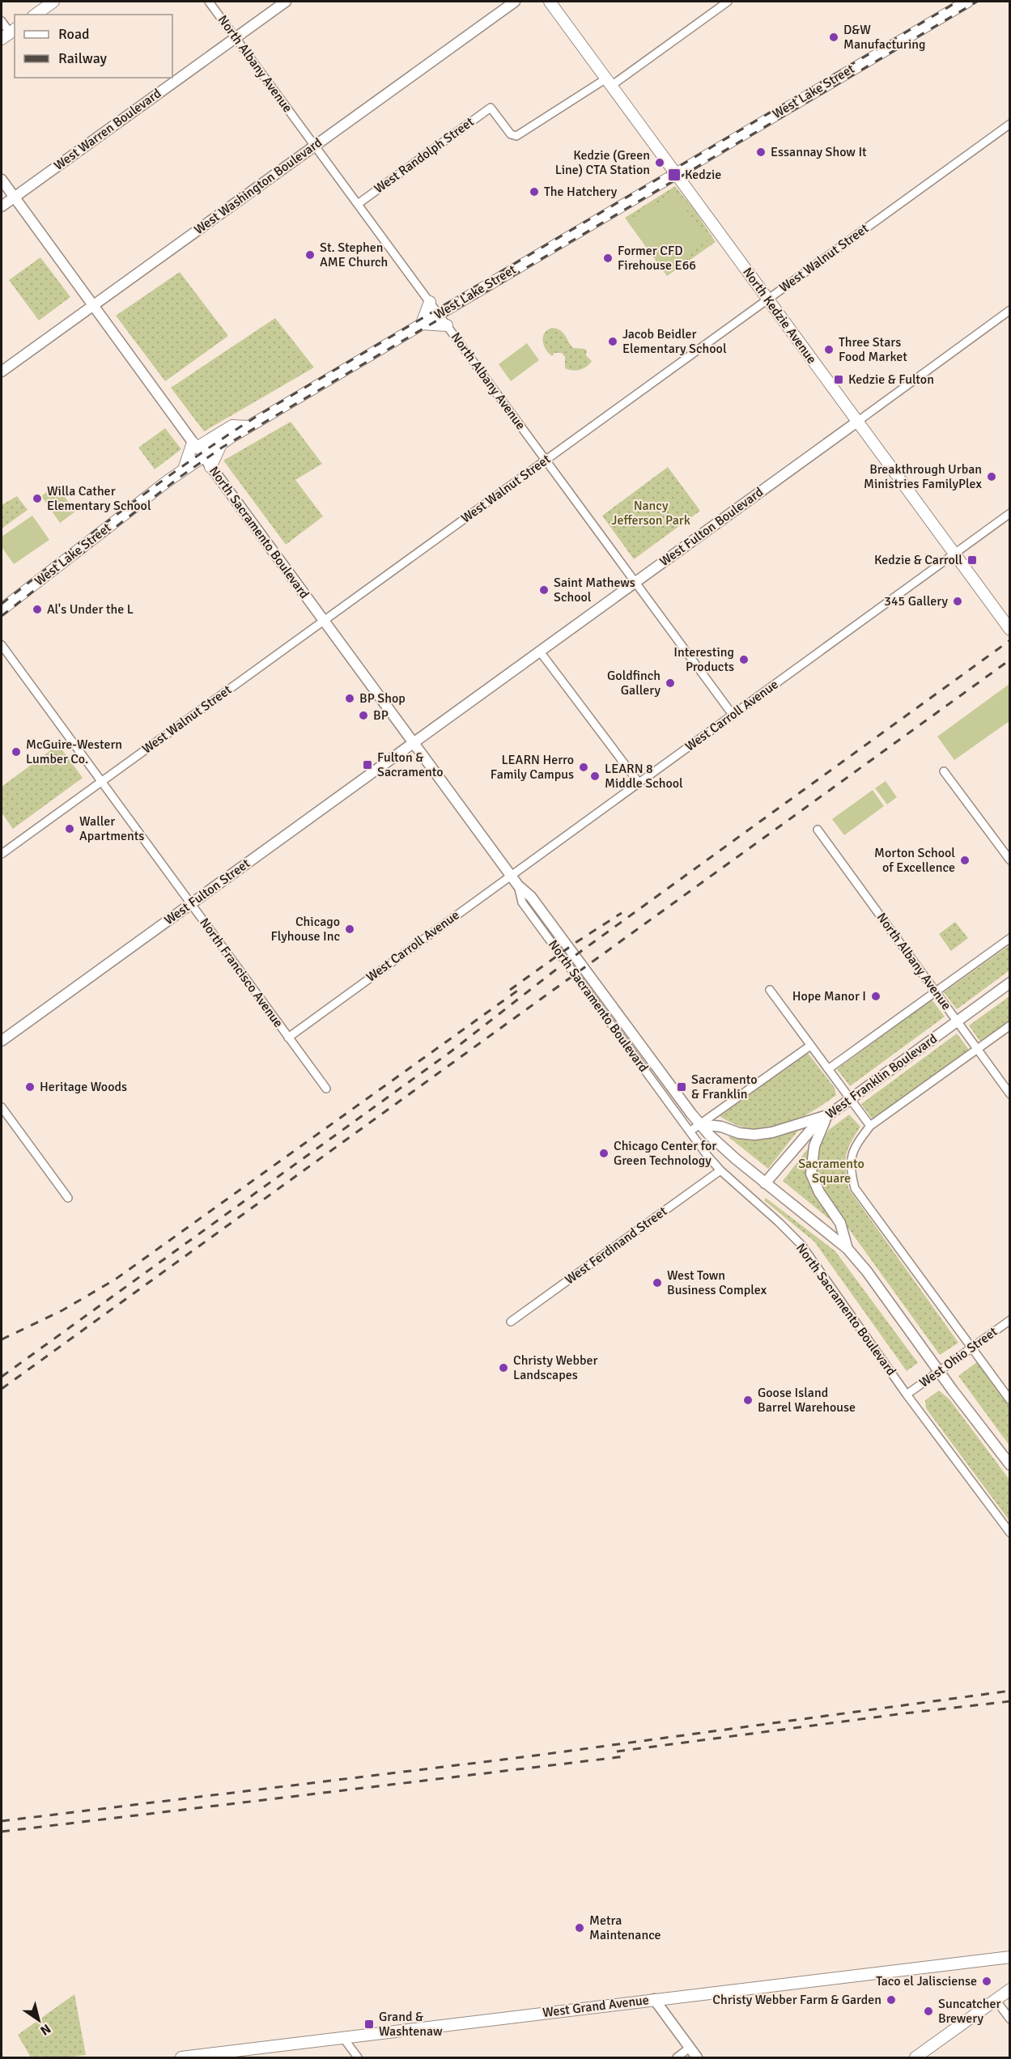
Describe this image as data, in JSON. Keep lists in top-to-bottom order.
{
  "streets": {
    "main road": ["West Lake Street", "North Kedzie Avenue", "West Grand Avenue"],
    "street": [
      "North Albany Avenue",
      "West Warren Boulevard",
      "West Randolph Street",
      "West Washington Boulevard",
      "West Walnut Street",
      "West Fulton Boulevard",
      "North Sacramento Boulevard",
      "West Carroll Avenue",
      "West Fulton Street",
      "North Francisco Avenue",
      "West Franklin Boulevard",
      "West Ferdinand Street",
      "West Ohio Street"
    ]
  },
  "crossings": [
    ["North Albany Avenue", "West Lake Street"],
    ["North Albany Avenue", "West Warren Boulevard"],
    ["North Albany Avenue", "West Randolph Street"],
    ["North Albany Avenue", "West Washington Boulevard"],
    ["North Albany Avenue", "West Walnut Street"],
    ["North Albany Avenue", "West Fulton Boulevard"],
    ["North Albany Avenue", "West Carroll Avenue"],
    ["North Albany Avenue", "West Franklin Boulevard"],
    ["West Lake Street", "North Kedzie Avenue"],
    ["West Lake Street", "North Sacramento Boulevard"],
    ["West Warren Boulevard", "North Sacramento Boulevard"],
    ["West Randolph Street", "North Kedzie Avenue"],
    ["West Washington Boulevard", "North Sacramento Boulevard"],
    ["West Walnut Street", "North Kedzie Avenue"],
    ["West Walnut Street", "North Sacramento Boulevard"],
    ["West Walnut Street", "North Francisco Avenue"],
    ["North Kedzie Avenue", "West Fulton Boulevard"],
    ["North Kedzie Avenue", "West Carroll Avenue"],
    ["West Fulton Boulevard", "North Sacramento Boulevard"],
    ["West Fulton Boulevard", "West Fulton Street"],
    ["North Sacramento Boulevard", "West Carroll Avenue"],
    ["North Sacramento Boulevard", "West Fulton Street"],
    ["North Sacramento Boulevard", "West Franklin Boulevard"],
    ["North Sacramento Boulevard", "West Ferdinand Street"],
    ["North Sacramento Boulevard", "West Ohio Street"],
    ["West Carroll Avenue", "North Francisco Avenue"],
    ["West Fulton Street", "North Francisco Avenue"]
  ],
  "parks": ["Nancy Jefferson Park", "Sacramento Square"],
  "places": {
    "other": [
      "D&W Manufacturing",
      "Essannay Show It",
      "Kedzie (Green Line) CTA Station",
      "The Hatchery",
      "St. Stephen AME Church",
      "Former CFD Firehouse E66",
      "Jacob Beidler Elementary School",
      "Three Stars Food Market",
      "Breakthrough Urban Ministries FamilyPlex",
      "Willa Cather Elementary School",
      "Saint Mathews School",
      "345 Gallery",
      "Al's Under the L",
      "Interesting Products",
      "Goldfinch Gallery",
      "BP Shop",
      "BP",
      "McGuire-Western Lumber Co.",
      "LEARN Herro Family Campus",
      "LEARN 8 Middle School",
      "Waller Apartments",
      "Morton School of Excellence",
      "Chicago Flyhouse Inc",
      "Hope Manor I",
      "Heritage Woods",
      "Chicago Center for Green Technology",
      "West Town Business Complex",
      "Christy Webber Landscapes",
      "Goose Island Barrel Warehouse",
      "Metra Maintenance",
      "Taco el Jalisciense",
      "Christy Webber Farm & Garden",
      "Suncatcher Brewery"
    ],
    "transit": [
      "Kedzie",
      "Kedzie & Fulton",
      "Kedzie & Carroll",
      "Fulton & Sacramento",
      "Sacramento & Franklin",
      "Grand & Washtenaw"
    ]
  },
  "legend": ["Road", "Railway"],
  "north": "bottom right"
}
